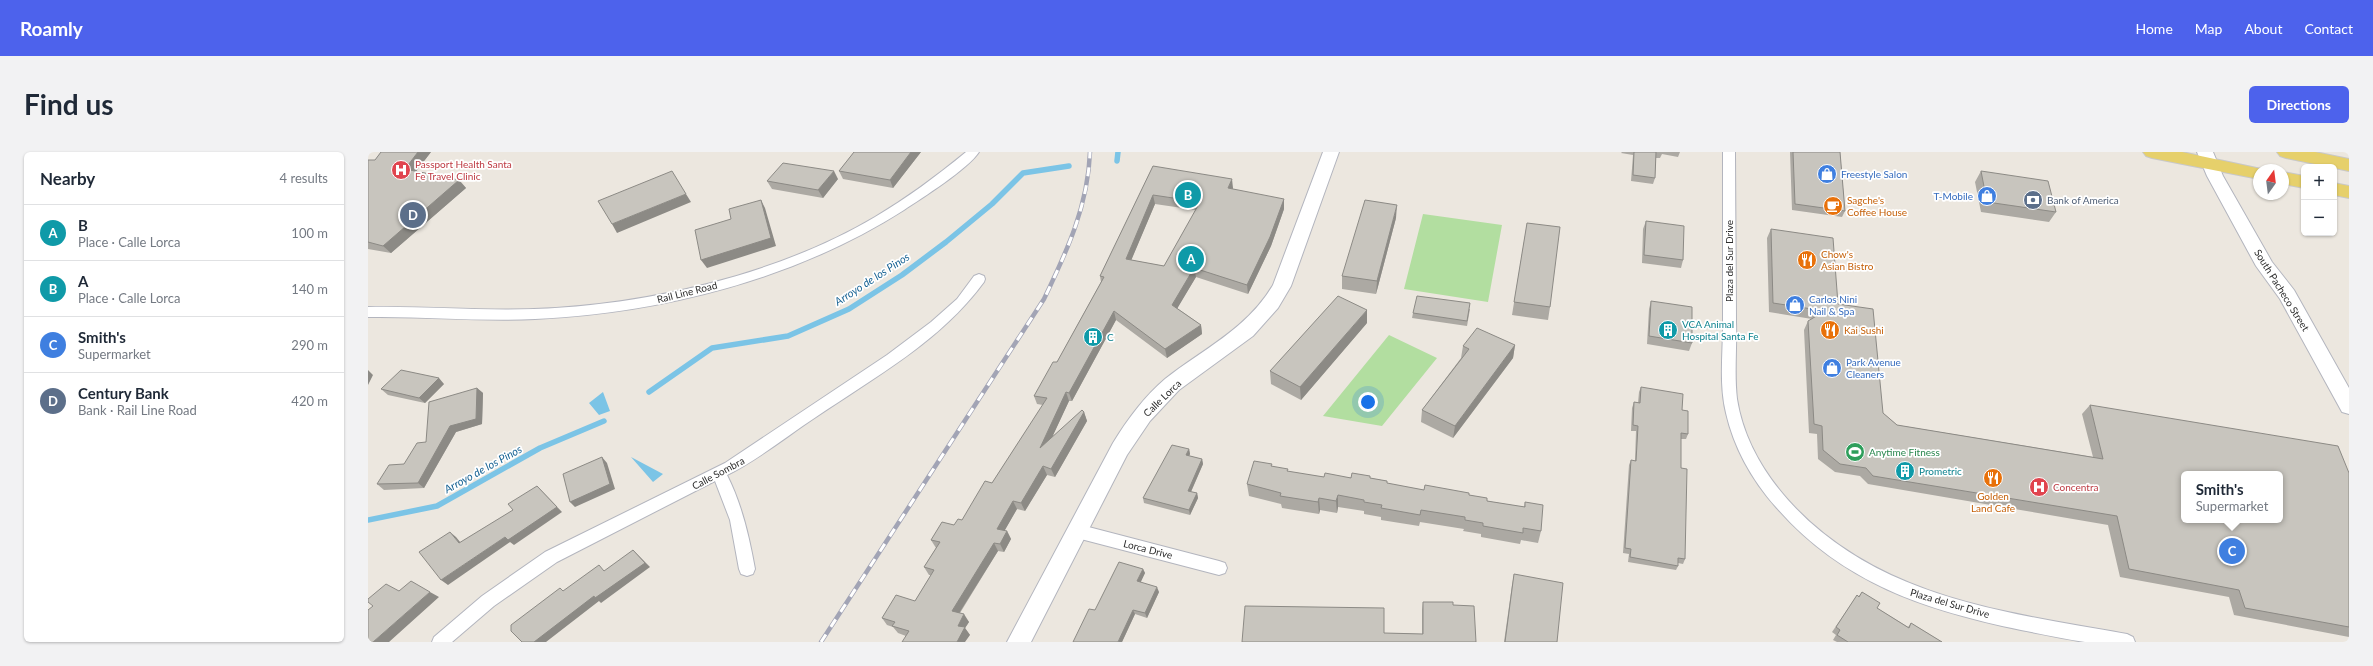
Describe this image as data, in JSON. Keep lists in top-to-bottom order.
{
  "streets": {
    "street": [
      "Plaza del Sur Drive",
      "South Pacheco Street",
      "Rail Line Road",
      "Calle Lorca",
      "Calle Sombra",
      "Lorca Drive"
    ]
  },
  "crossings": [
    ["Calle Lorca", "Lorca Drive"]
  ],
  "water": ["Arroyo de los Pinos"],
  "places": {
    "hospital": ["Passport Health Santa Fe Travel Clinic", "Concentra"],
    "shop": [
      "Freestyle Salon",
      "T-Mobile",
      "Carlos Nini Nail & Spa",
      "Park Avenue Cleaners"
    ],
    "bank": ["Bank of America"],
    "cafe": ["Sagche's Coffee House"],
    "restaurant": ["Chow's Asian Bistro", "Kai Sushi", "Golden Land Cafe"],
    "building": ["VCA Animal Hospital Santa Fe", "C", "Prometric"],
    "sports": ["Anytime Fitness"]
  },
  "north": "top",
  "page": {
    "header": "Roamly",
    "nav": [
      "Home",
      "Map",
      "About",
      "Contact"
    ],
    "buttons": "Directions",
    "title": "Find us",
    "heading": ["Nearby", "4 results"],
    "map_buttons": ["+", "−"],
    "pins": [
      "B",
      "D",
      "A",
      "C"
    ],
    "list": [
      {
        "mark": "A",
        "name": "B",
        "note": "Place · Calle Lorca",
        "value": "100 m"
      },
      {
        "mark": "B",
        "name": "A",
        "note": "Place · Calle Lorca",
        "value": "140 m"
      },
      {
        "mark": "C",
        "name": "Smith's",
        "note": "Supermarket",
        "value": "290 m"
      },
      {
        "mark": "D",
        "name": "Century Bank",
        "note": "Bank · Rail Line Road",
        "value": "420 m"
      }
    ],
    "popup": ["Smith's", "Supermarket"]
  }
}
